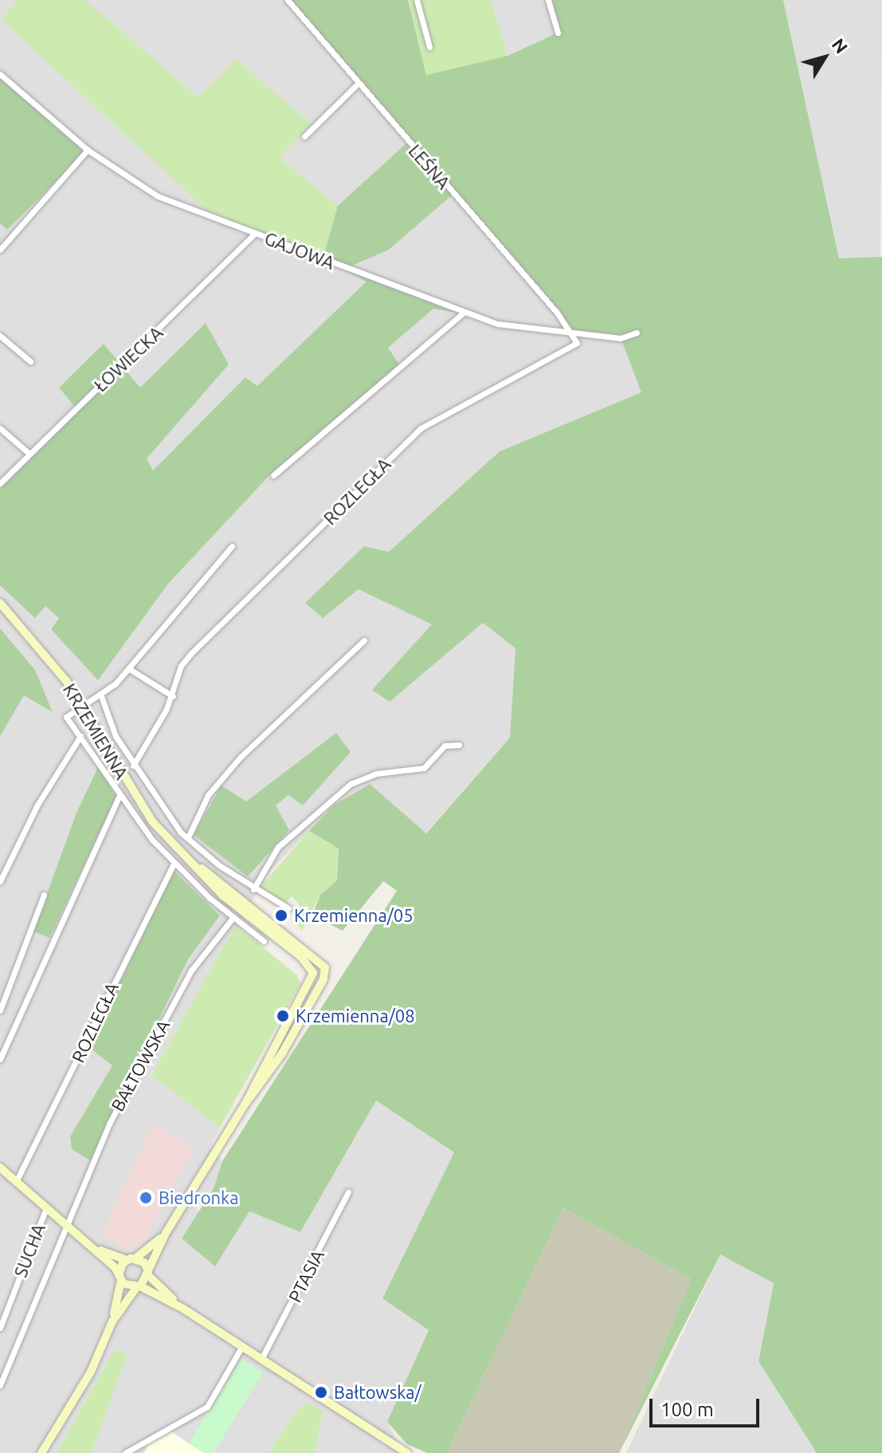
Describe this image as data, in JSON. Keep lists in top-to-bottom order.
{
  "streets": {
    "main road": ["KRZEMIENNA"],
    "street": [
      "LEŚNA",
      "GAJOWA",
      "ŁOWIECKA",
      "ROZLEGŁA",
      "BAŁTOWSKA",
      "SUCHA",
      "PTASIA"
    ]
  },
  "crossings": [
    ["LEŚNA", "GAJOWA"],
    ["LEŚNA", "ROZLEGŁA"],
    ["GAJOWA", "ŁOWIECKA"],
    ["GAJOWA", "ROZLEGŁA"]
  ],
  "places": [
    "Krzemienna/05",
    "Krzemienna/08",
    "Biedronka",
    "Bałtowska/"
  ],
  "scale_bar": "100 m",
  "north": "top right"
}
